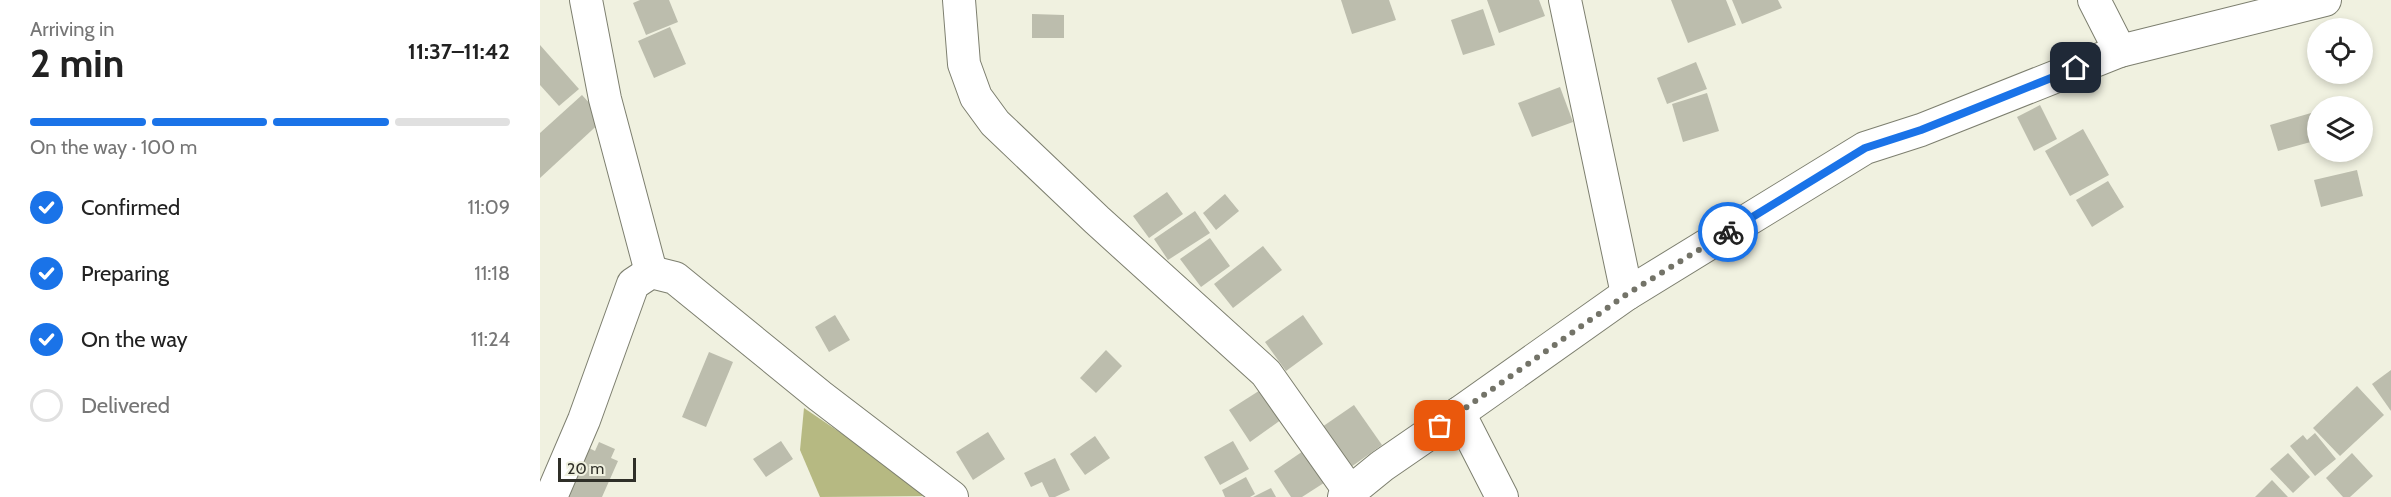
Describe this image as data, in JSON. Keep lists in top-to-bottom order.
{
  "scale_bar": "20 m",
  "page": {
    "heading": ["2 min", "Arriving in", "11:37–11:42"],
    "bar": "On the way · 100 m",
    "list": [
      ["Confirmed", "11:09"],
      ["Preparing", "11:18"],
      ["On the way", "11:24"],
      "Delivered"
    ],
    "scale": "20 m"
  }
}
